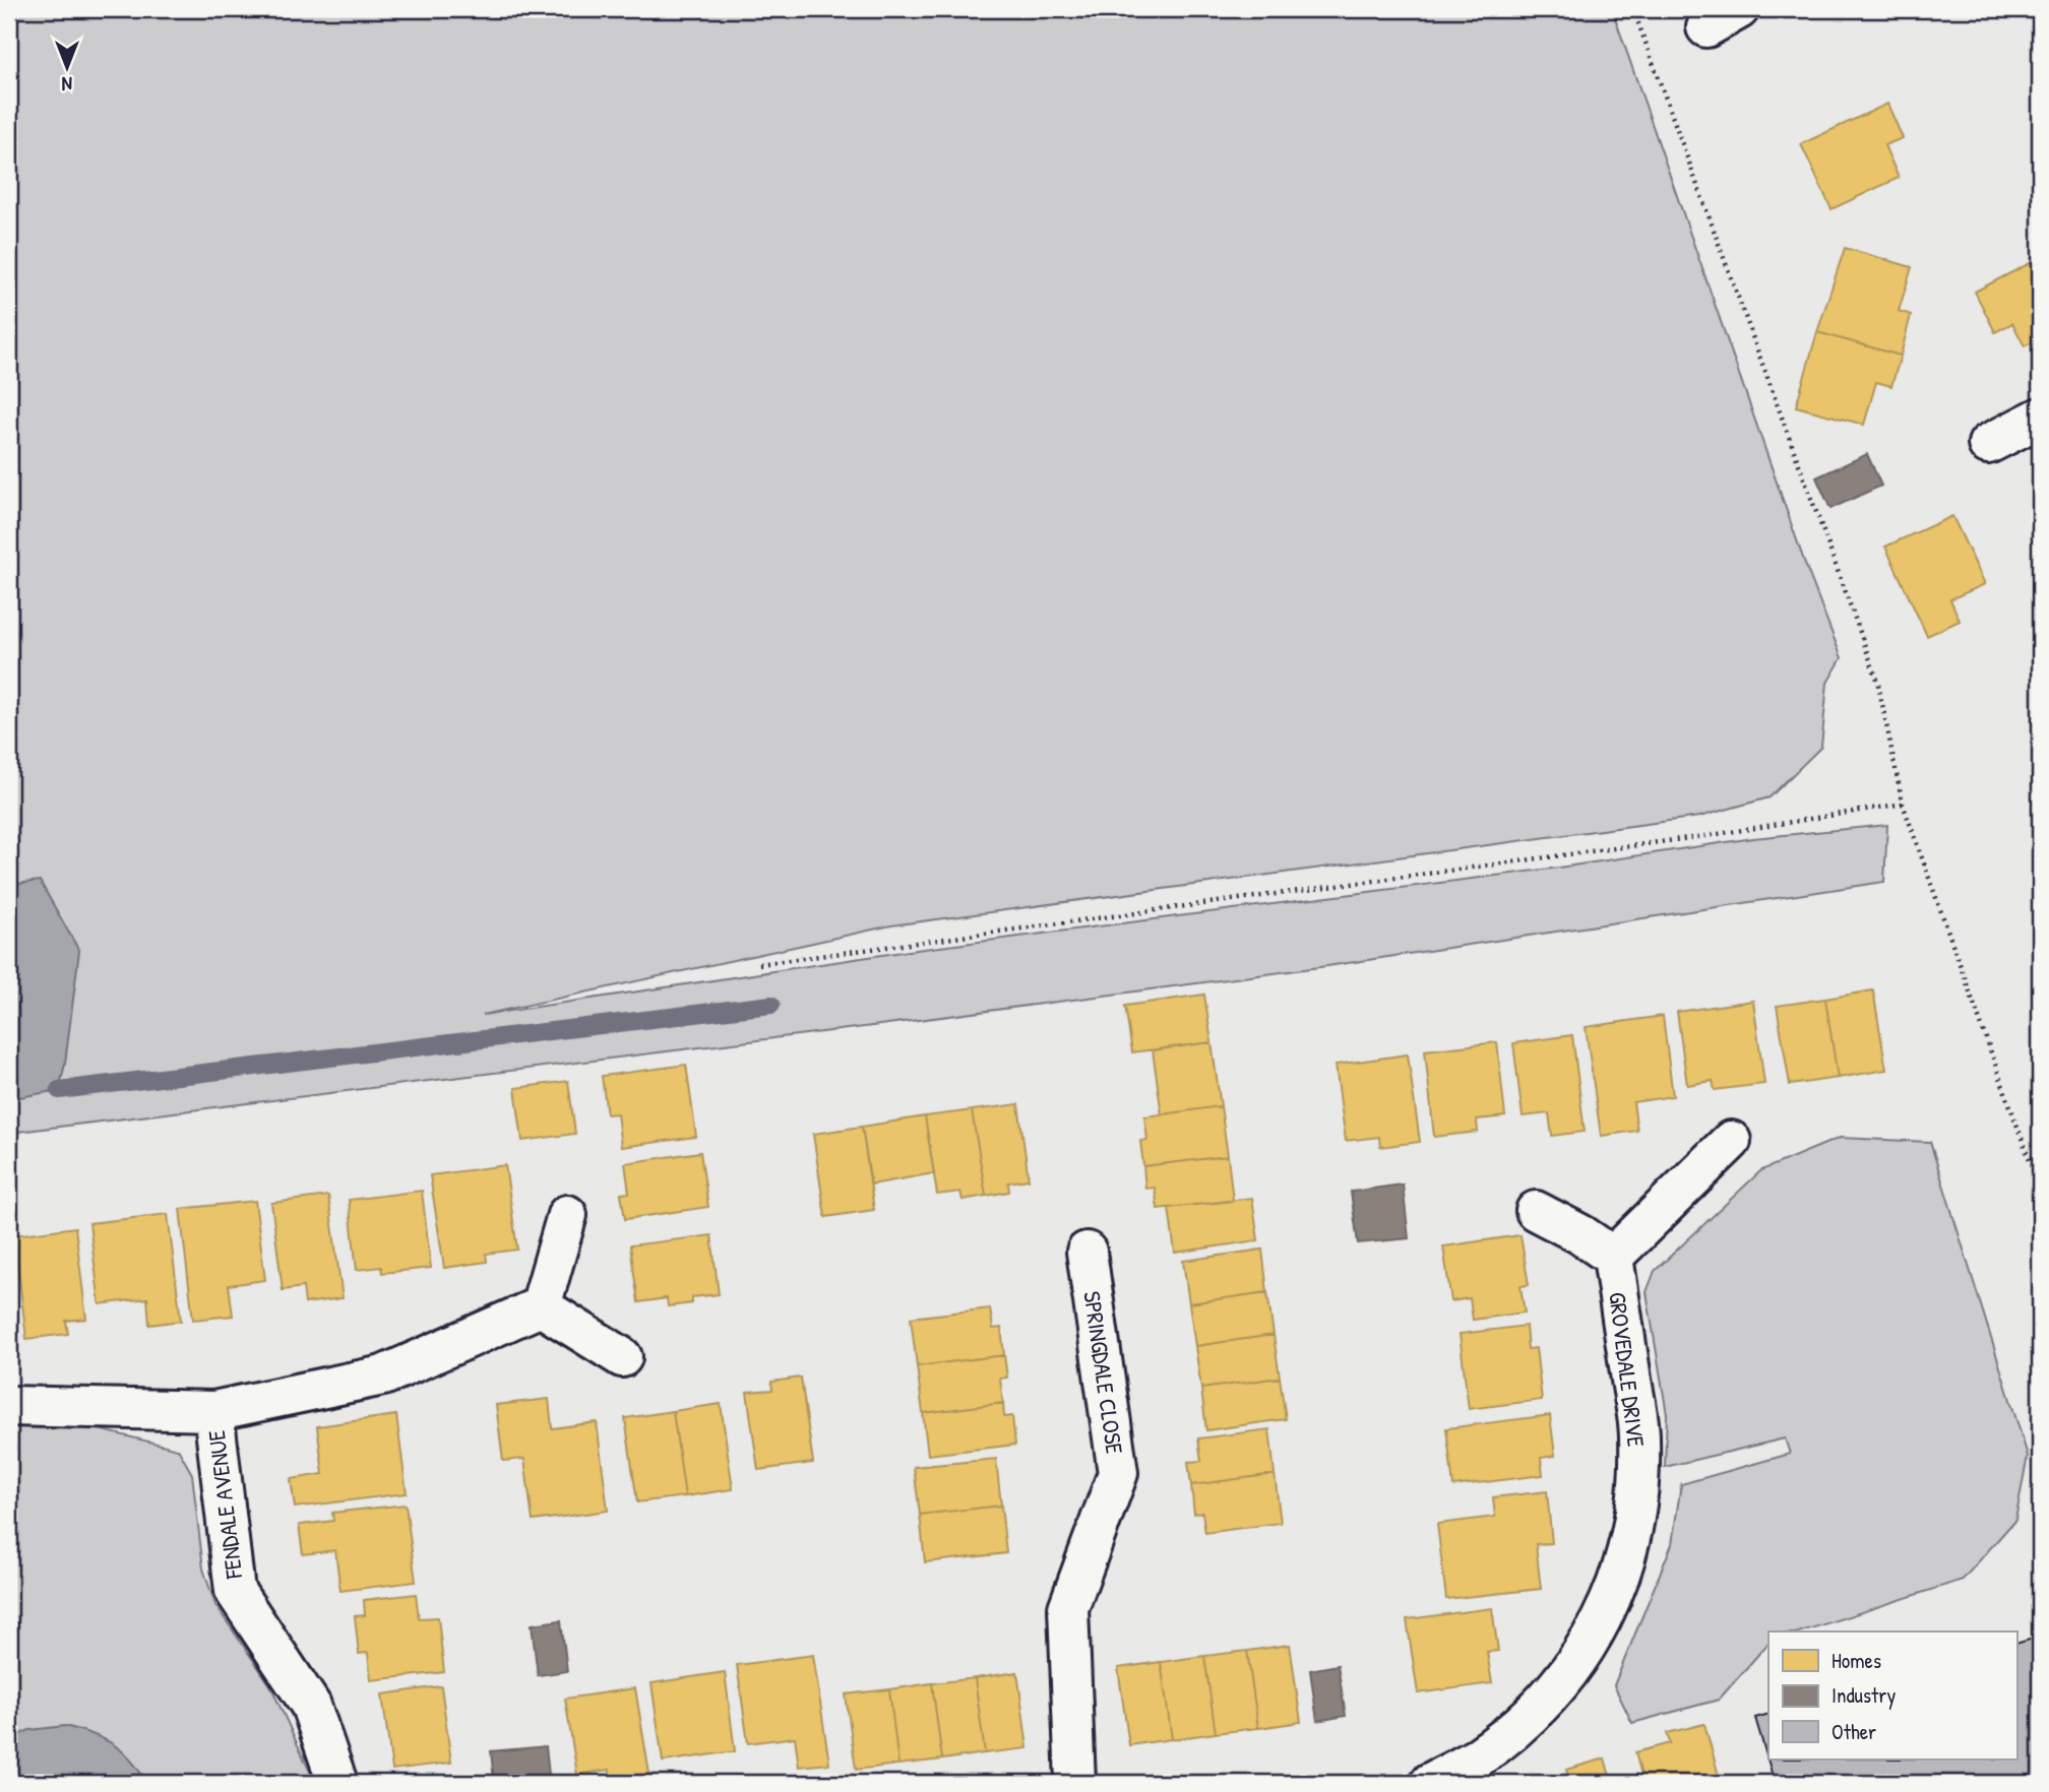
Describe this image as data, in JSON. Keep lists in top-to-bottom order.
{
  "streets": {
    "street": ["GROVEDALE DRIVE", "SPRINGDALE CLOSE", "FENDALE AVENUE"]
  },
  "legend": ["Homes", "Industry", "Other"],
  "north": "bottom"
}
